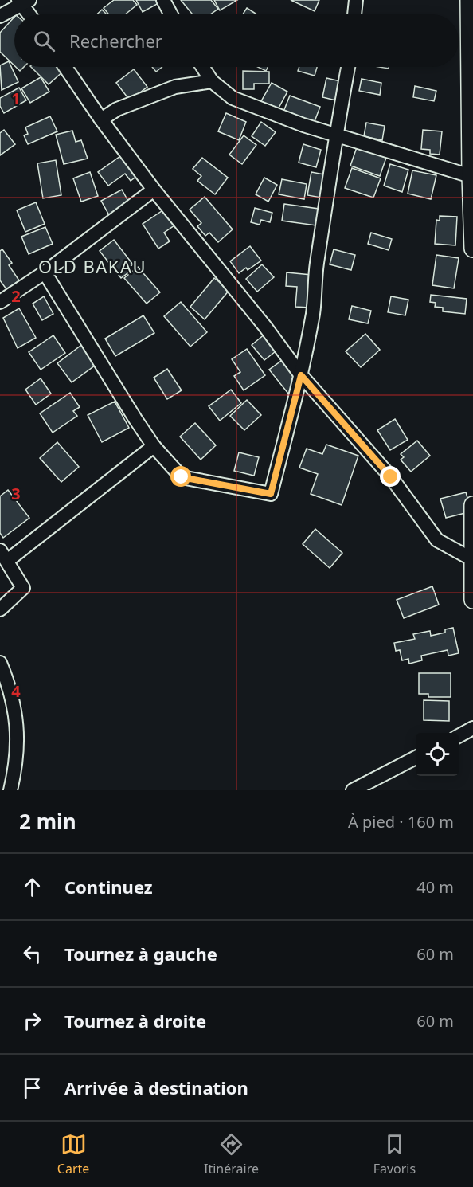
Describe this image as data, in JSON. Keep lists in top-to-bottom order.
{
  "districts": ["OLD BAKAU"],
  "page": {
    "search": "Rechercher",
    "heading": ["2 min", "À pied · 160 m"],
    "list": [
      ["Continuez", "40 m"],
      ["Tournez à gauche", "60 m"],
      ["Tournez à droite", "60 m"],
      "Arrivée à destination"
    ],
    "nav": ["Carte", "Itinéraire", "Favoris"]
  },
  "grid": {
    "rows": [
      "1",
      "2",
      "3",
      "4"
    ]
  }
}
